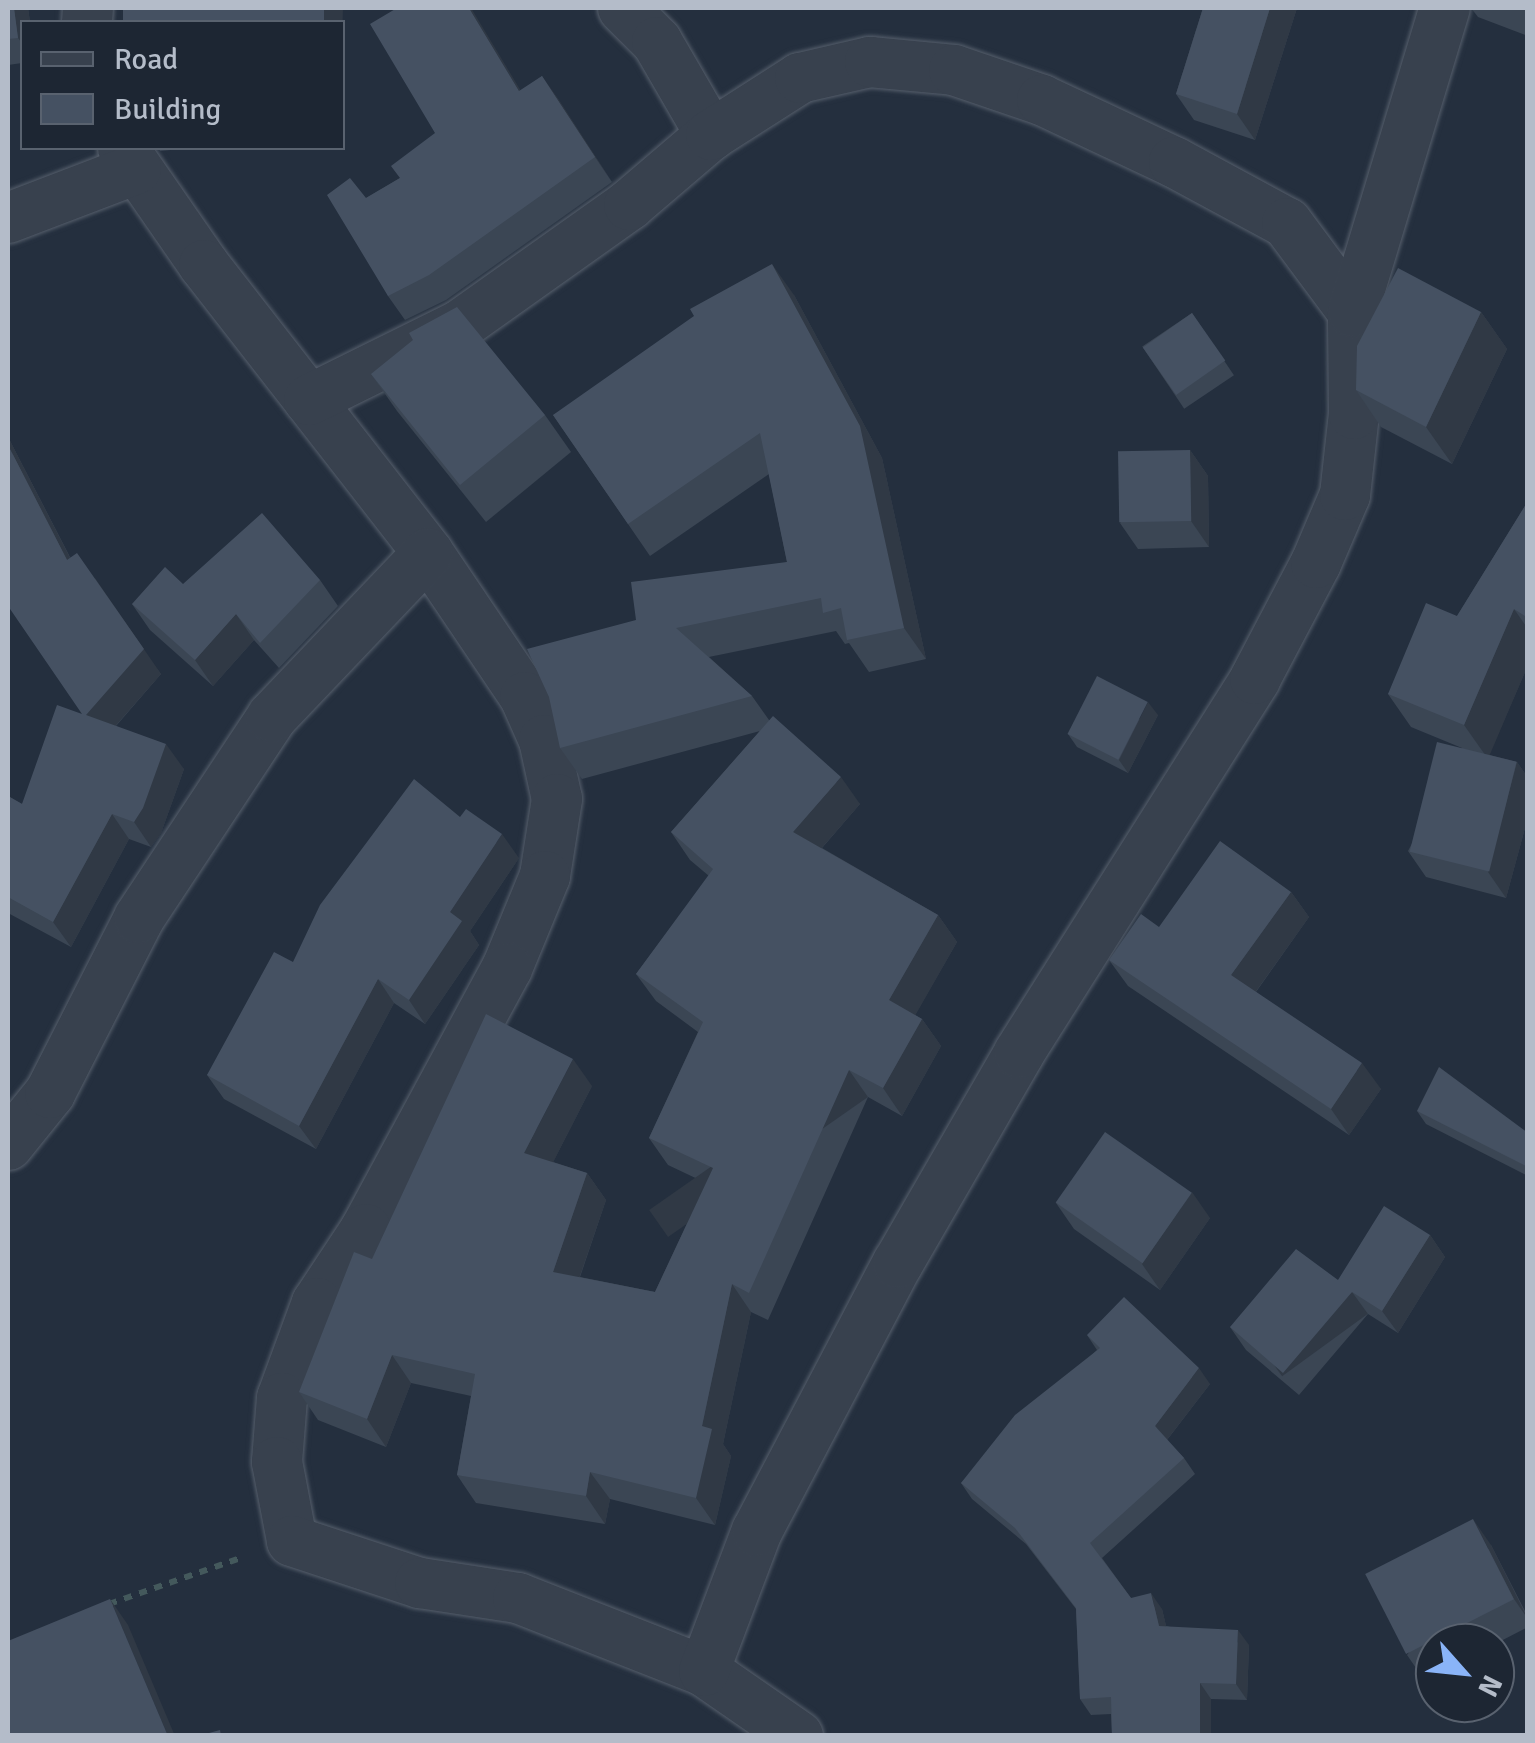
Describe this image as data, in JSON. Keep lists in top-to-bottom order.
{
  "legend": ["Road", "Building"],
  "north": "bottom right"
}
